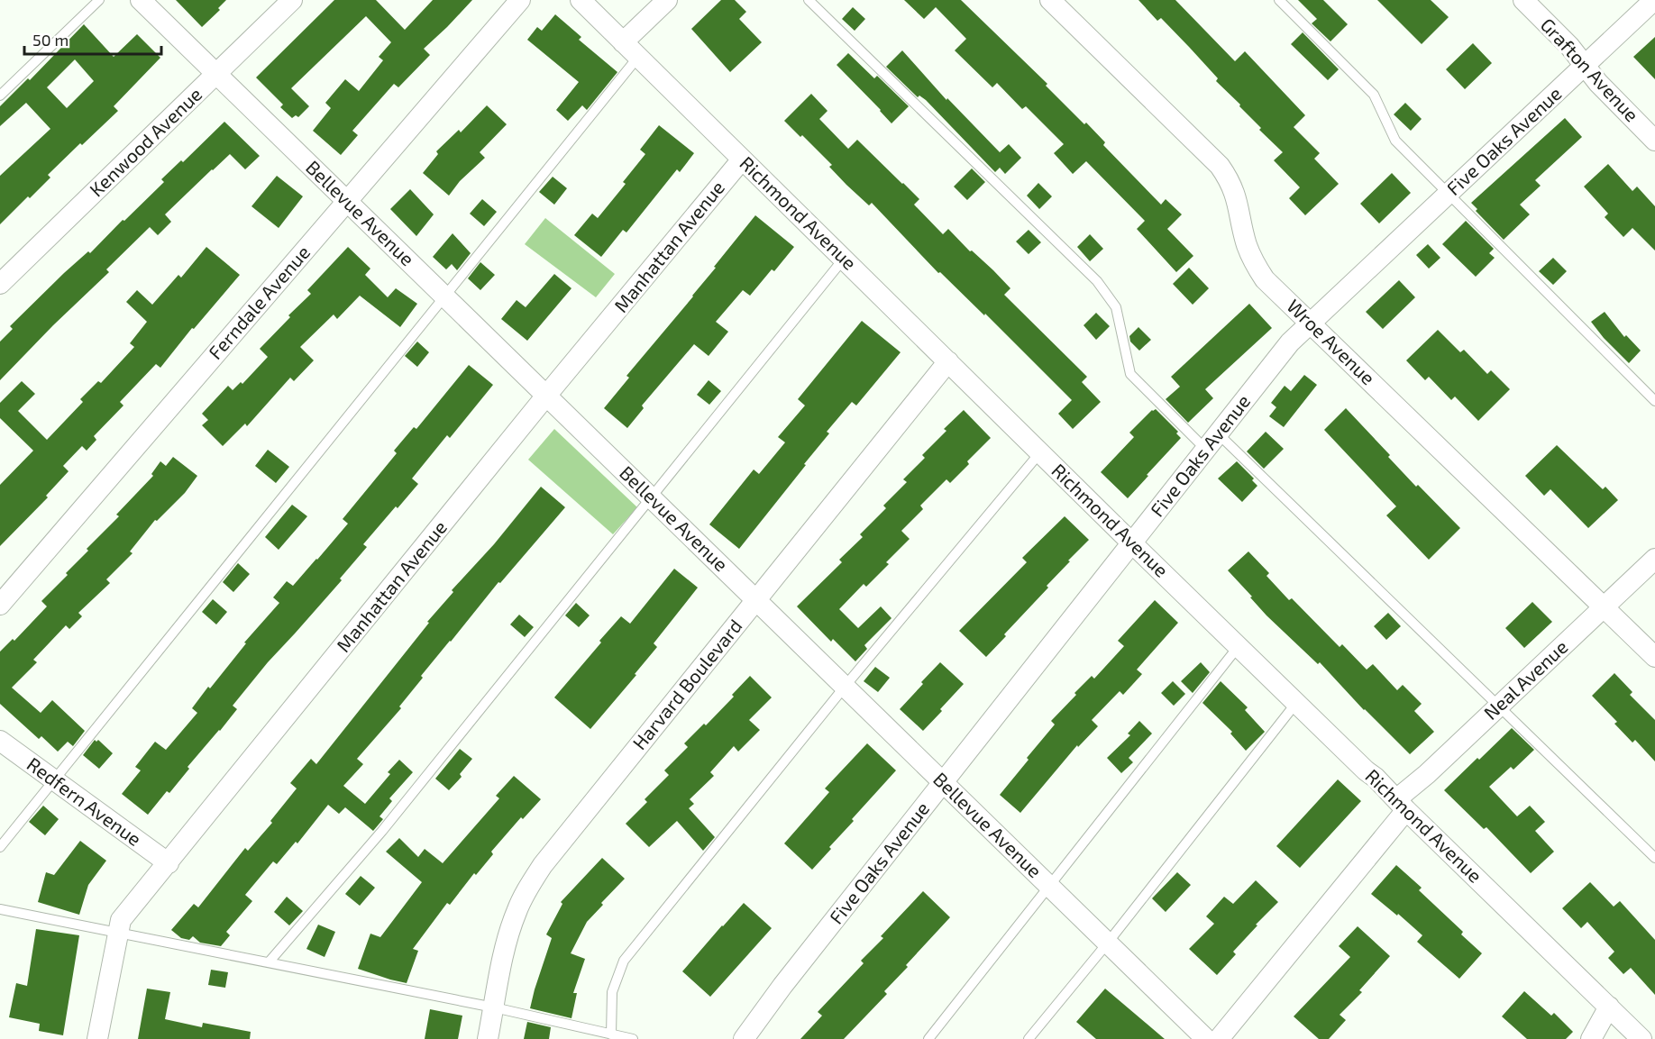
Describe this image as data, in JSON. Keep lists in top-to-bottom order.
{
  "streets": {
    "street": [
      "Grafton Avenue",
      "Five Oaks Avenue",
      "Kenwood Avenue",
      "Bellevue Avenue",
      "Richmond Avenue",
      "Manhattan Avenue",
      "Ferndale Avenue",
      "Wroe Avenue",
      "Neal Avenue",
      "Harvard Boulevard",
      "Redfern Avenue"
    ]
  },
  "crossings": [
    ["Grafton Avenue", "Five Oaks Avenue"],
    ["Five Oaks Avenue", "Bellevue Avenue"],
    ["Five Oaks Avenue", "Richmond Avenue"],
    ["Five Oaks Avenue", "Wroe Avenue"],
    ["Kenwood Avenue", "Bellevue Avenue"],
    ["Bellevue Avenue", "Manhattan Avenue"],
    ["Bellevue Avenue", "Ferndale Avenue"],
    ["Bellevue Avenue", "Harvard Boulevard"],
    ["Richmond Avenue", "Manhattan Avenue"],
    ["Richmond Avenue", "Neal Avenue"],
    ["Richmond Avenue", "Harvard Boulevard"],
    ["Manhattan Avenue", "Redfern Avenue"],
    ["Wroe Avenue", "Neal Avenue"]
  ],
  "scale_bar": "50 m"
}
